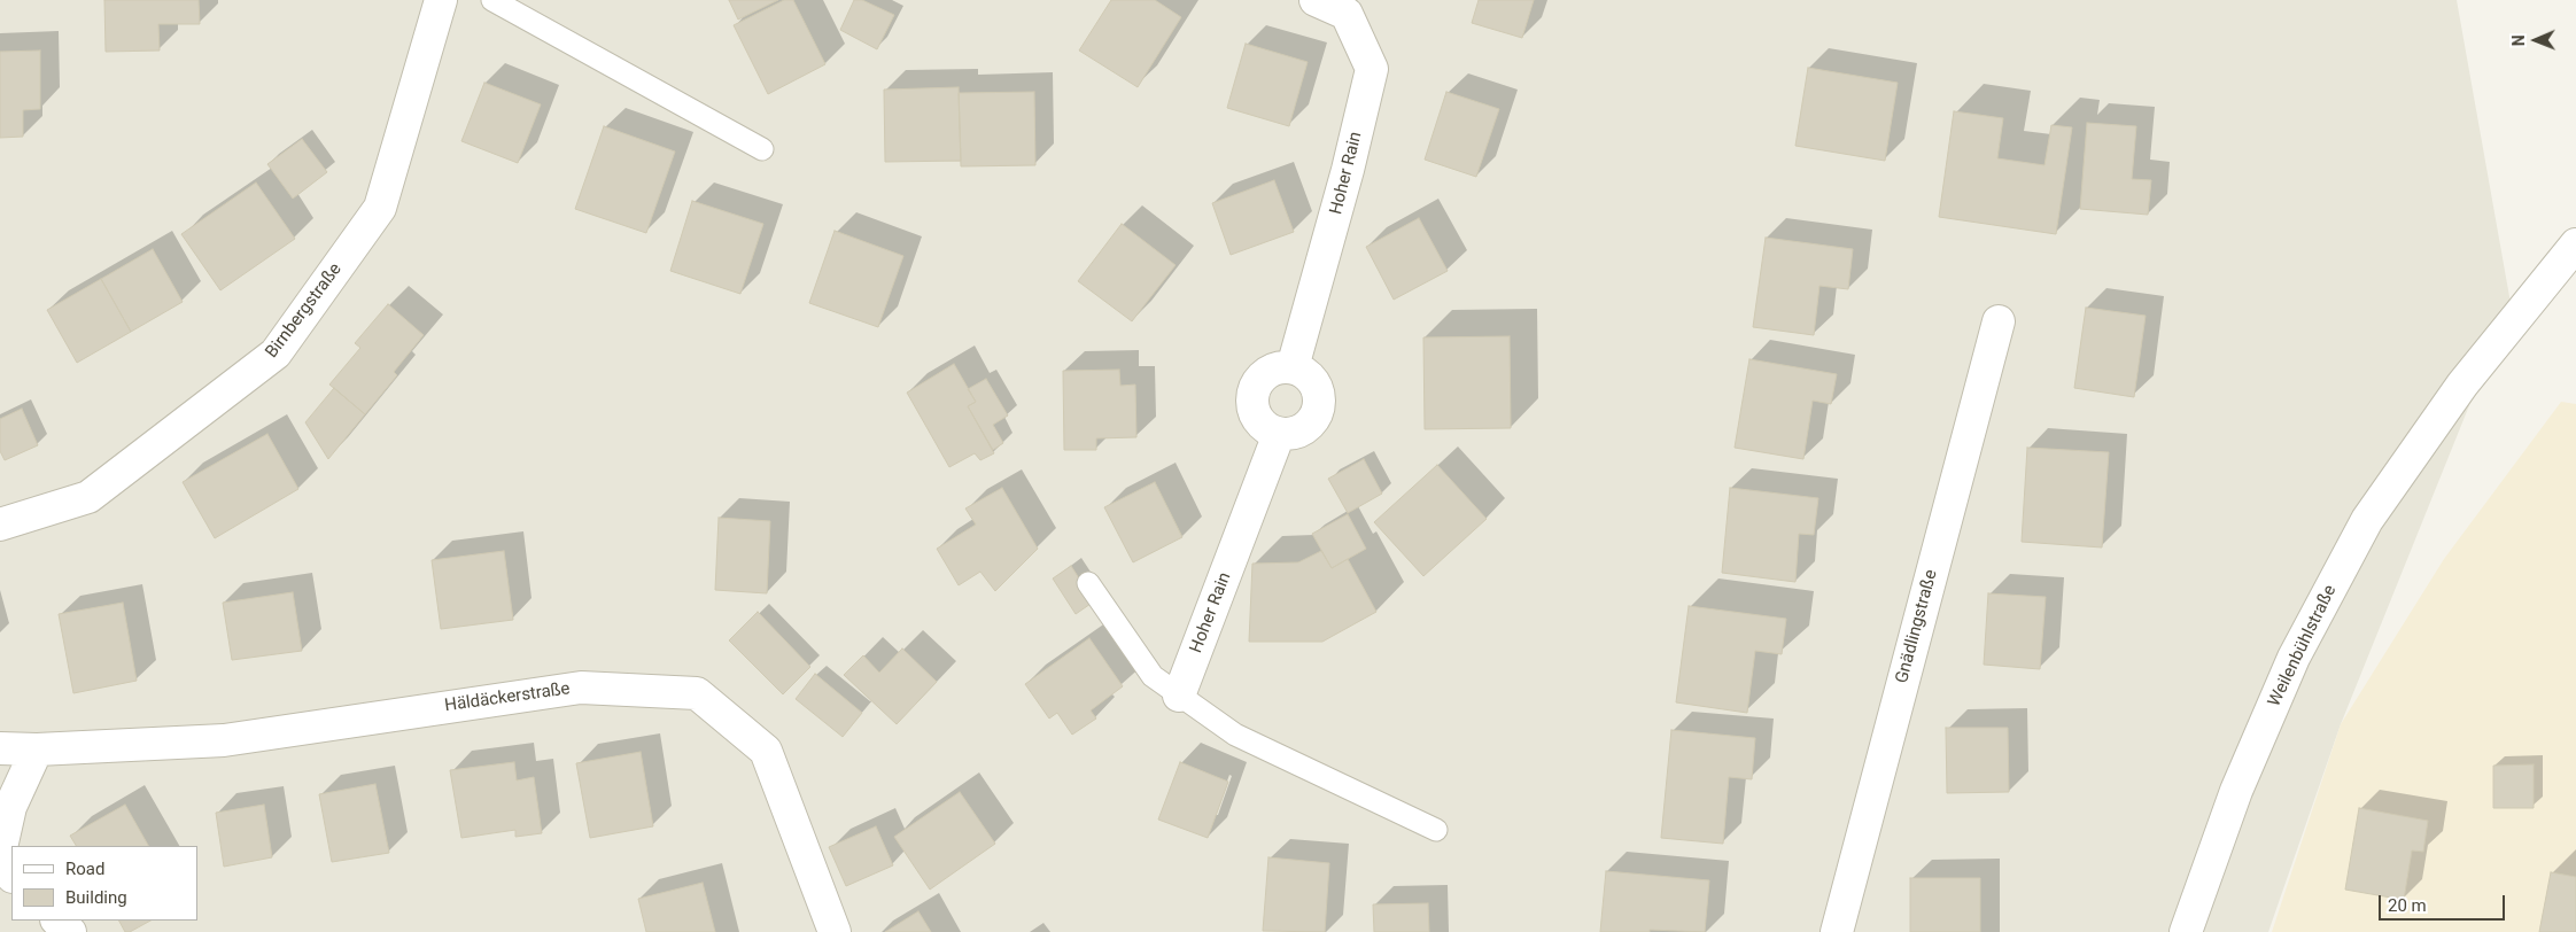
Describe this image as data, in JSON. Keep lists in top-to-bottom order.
{
  "streets": {
    "street": [
      "Hoher Rain",
      "Birnbergstraße",
      "Gnädlingstraße",
      "Weilenbühlstraße",
      "Häldäckerstraße"
    ]
  },
  "legend": ["Road", "Building"],
  "scale_bar": "20 m",
  "north": "left"
}
